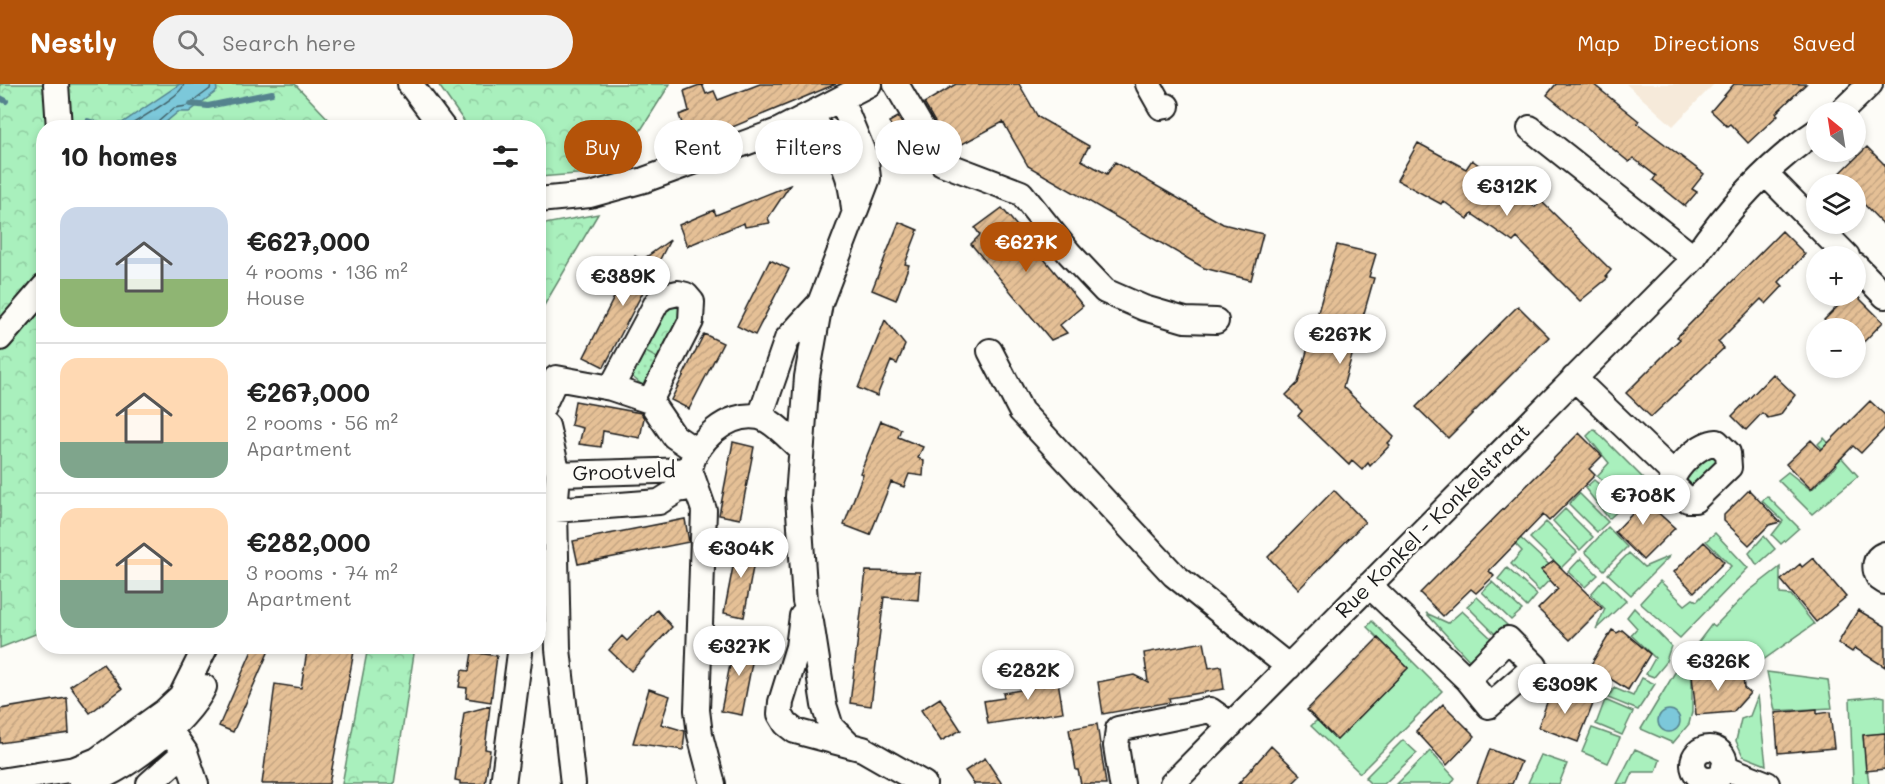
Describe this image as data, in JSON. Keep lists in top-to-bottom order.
{
  "streets": {
    "street": ["Grootveld", "Rue Konkel - Konkelstraat"]
  },
  "north": "top left",
  "page": {
    "header": "Nestly",
    "search": "Search here",
    "nav": ["Map", "Directions", "Saved"],
    "map_buttons": ["+", "−"],
    "chip": [
      "Buy",
      "Rent",
      "Filters",
      "New"
    ],
    "heading": "10 homes",
    "price": [
      "€312K",
      "€627K",
      "€389K",
      "€267K",
      "€708K",
      "€304K",
      "€327K",
      "€326K",
      "€282K",
      "€309K"
    ],
    "list": [
      {
        "name": "€627,000",
        "note": "4 rooms · 136 m² · House"
      },
      {
        "name": "€267,000",
        "note": "2 rooms · 56 m² · Apartment"
      },
      {
        "name": "€282,000",
        "note": "3 rooms · 74 m² · Apartment"
      }
    ]
  }
}
